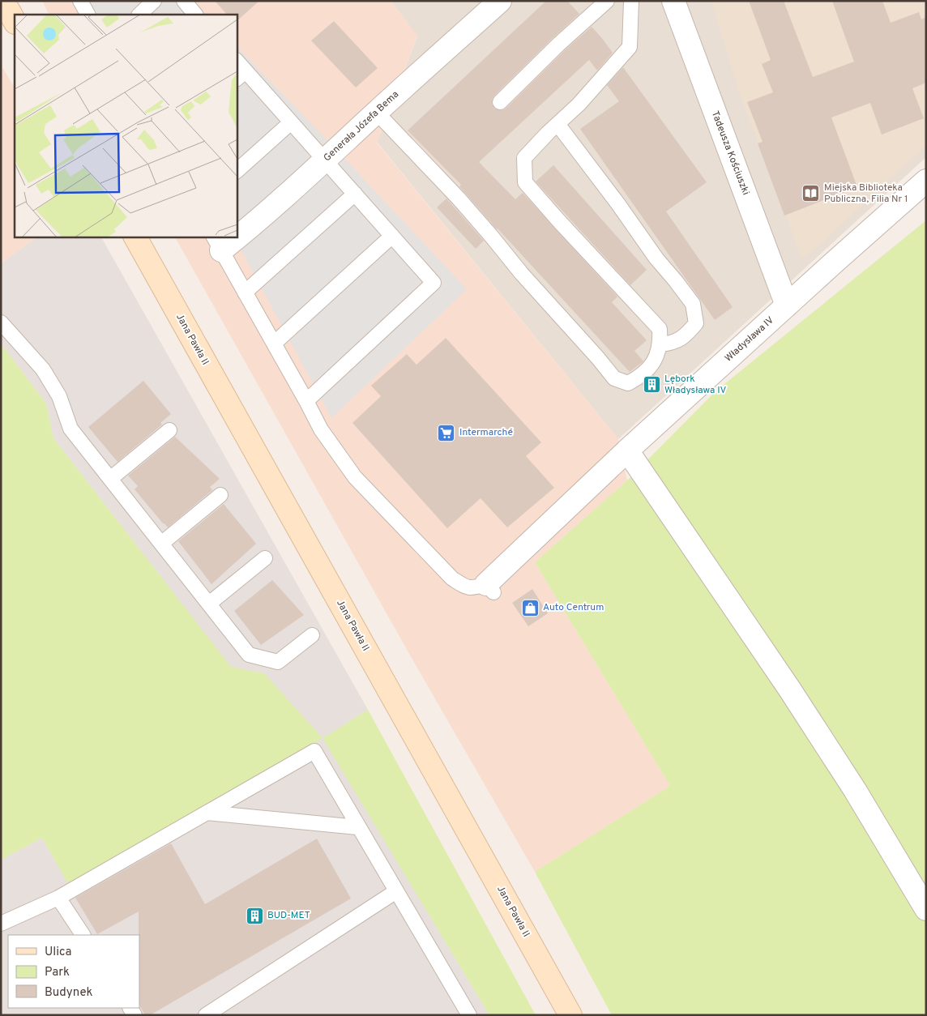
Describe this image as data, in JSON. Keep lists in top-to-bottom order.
{
  "streets": {
    "main road": ["Jana Pawła II"],
    "street": ["Generała Józefa Bema", "Tadeusza Kościuszki", "Władysława IV"]
  },
  "crossings": [
    ["Tadeusza Kościuszki", "Władysława IV"]
  ],
  "places": {
    "library": ["Miejska Biblioteka Publiczna, Filia Nr 1"],
    "building": ["Lębork Władysława IV", "BUD-MET"],
    "supermarket": ["Intermarché"],
    "shop": ["Auto Centrum"]
  },
  "legend": ["Ulica", "Park", "Budynek"]
}
